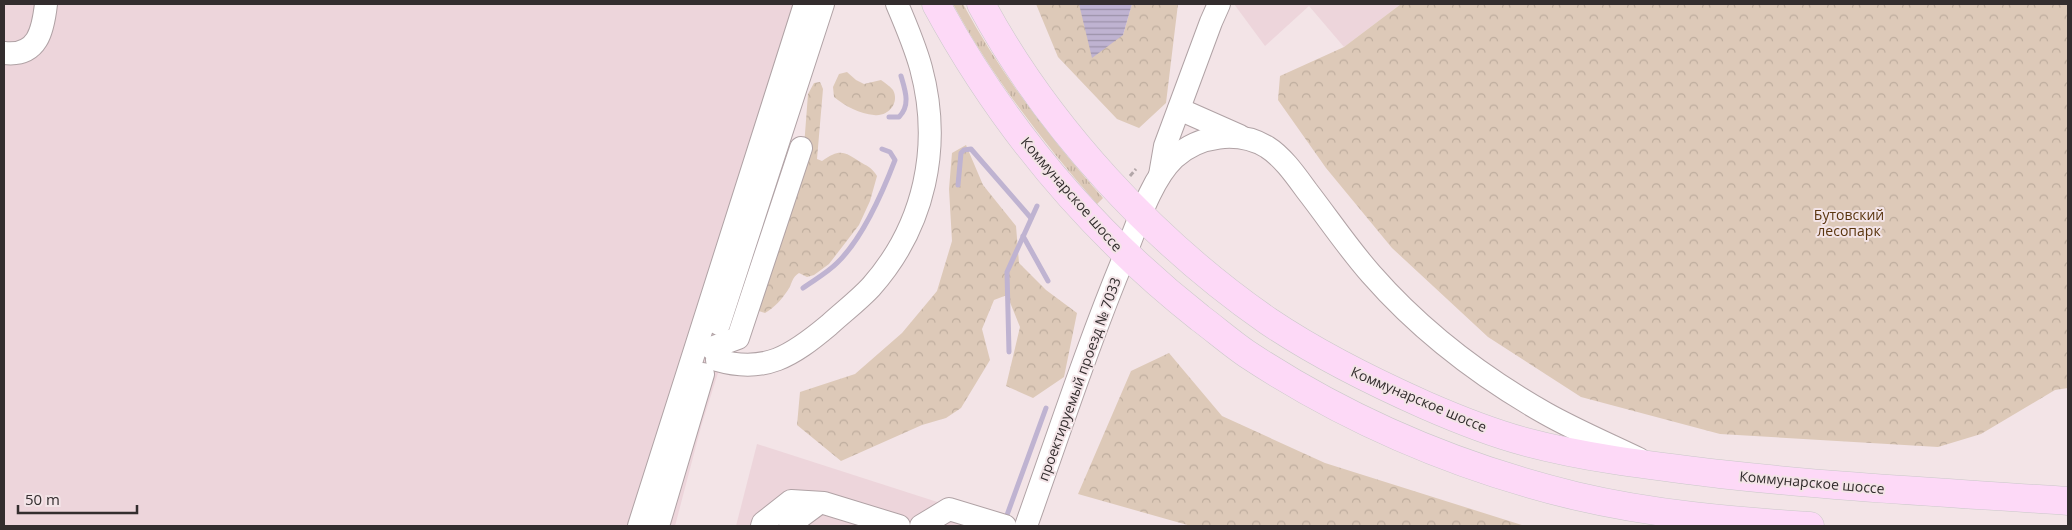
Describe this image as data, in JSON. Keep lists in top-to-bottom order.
{
  "streets": {
    "main road": ["Коммунарское шоссе"],
    "street": ["проектируемый проезд № 7033"]
  },
  "crossings": [
    ["Коммунарское шоссе", "проектируемый проезд № 7033"]
  ],
  "parks": ["Бутовский лесопарк"],
  "scale_bar": "50 m"
}
